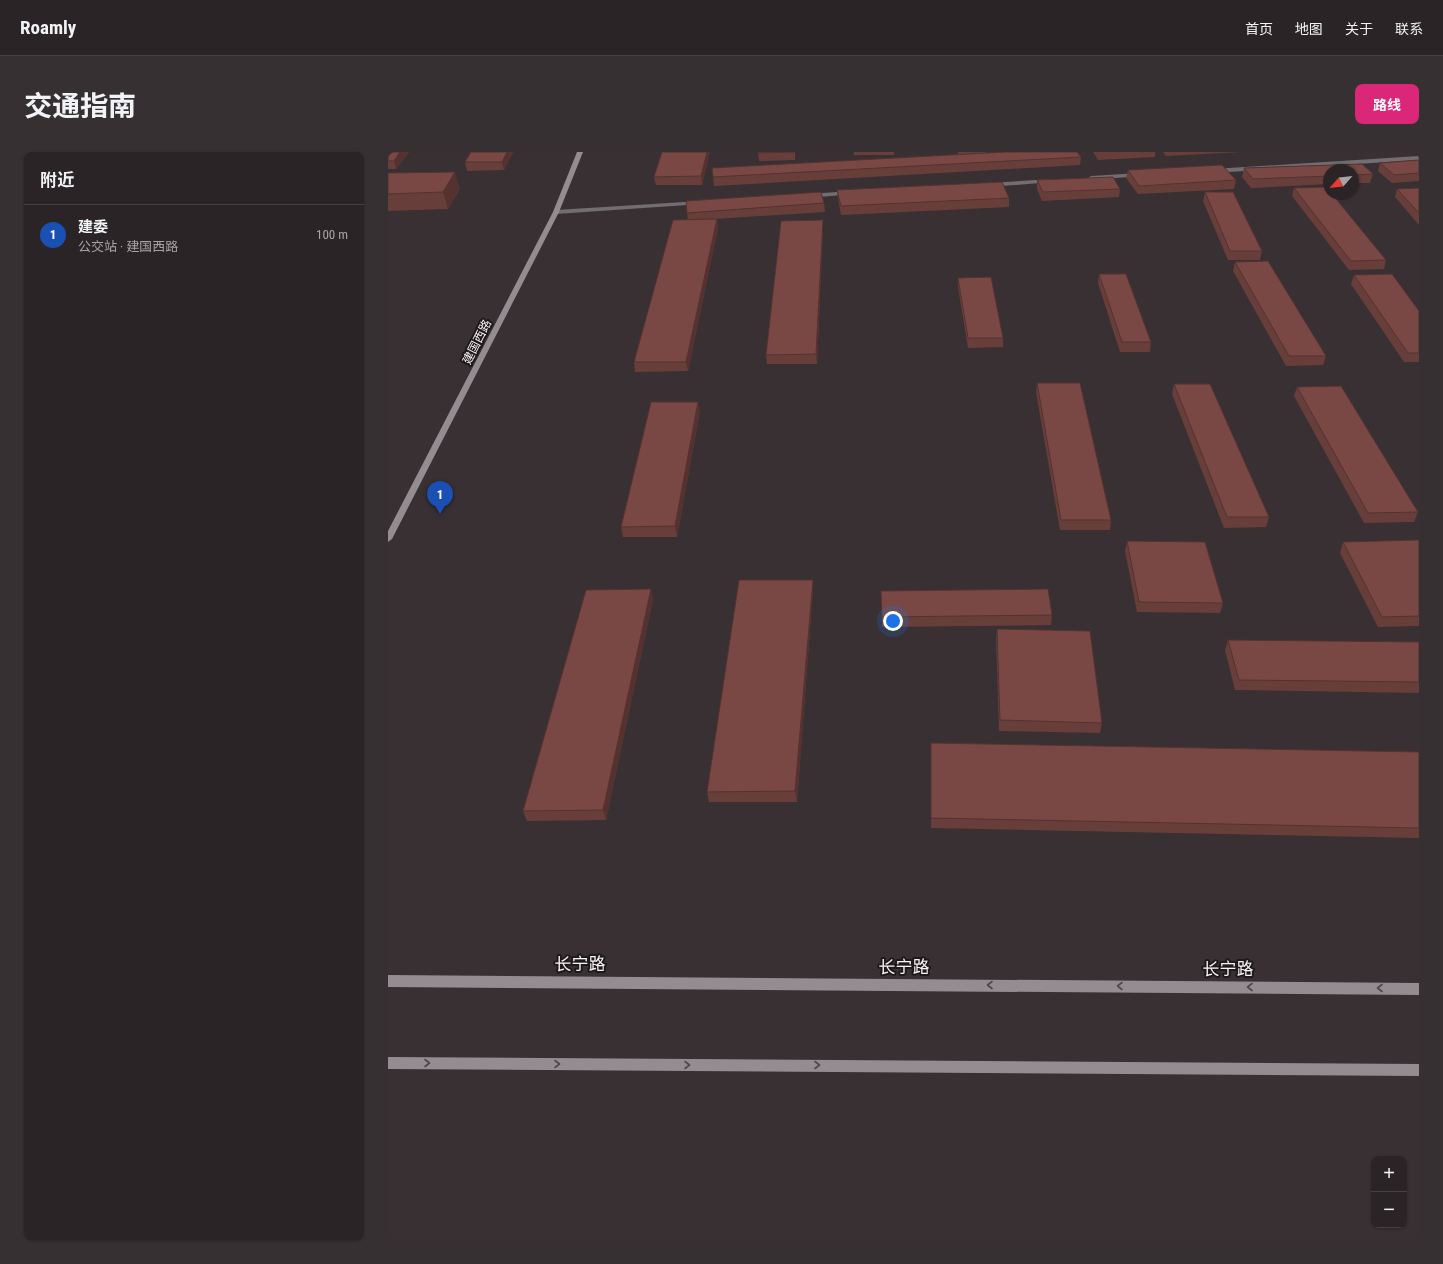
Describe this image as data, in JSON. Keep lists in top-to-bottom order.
{
  "streets": {
    "main road": ["建国西路", "长宁路"]
  },
  "north": "bottom left",
  "page": {
    "header": "Roamly",
    "nav": [
      "首页",
      "地图",
      "关于",
      "联系"
    ],
    "title": "交通指南",
    "buttons": "路线",
    "heading": "附近",
    "list": [
      {
        "mark": "1",
        "name": "建委",
        "note": "公交站 · 建国西路",
        "value": "100 m"
      }
    ],
    "pins": "1",
    "map_buttons": ["+", "−"]
  }
}
